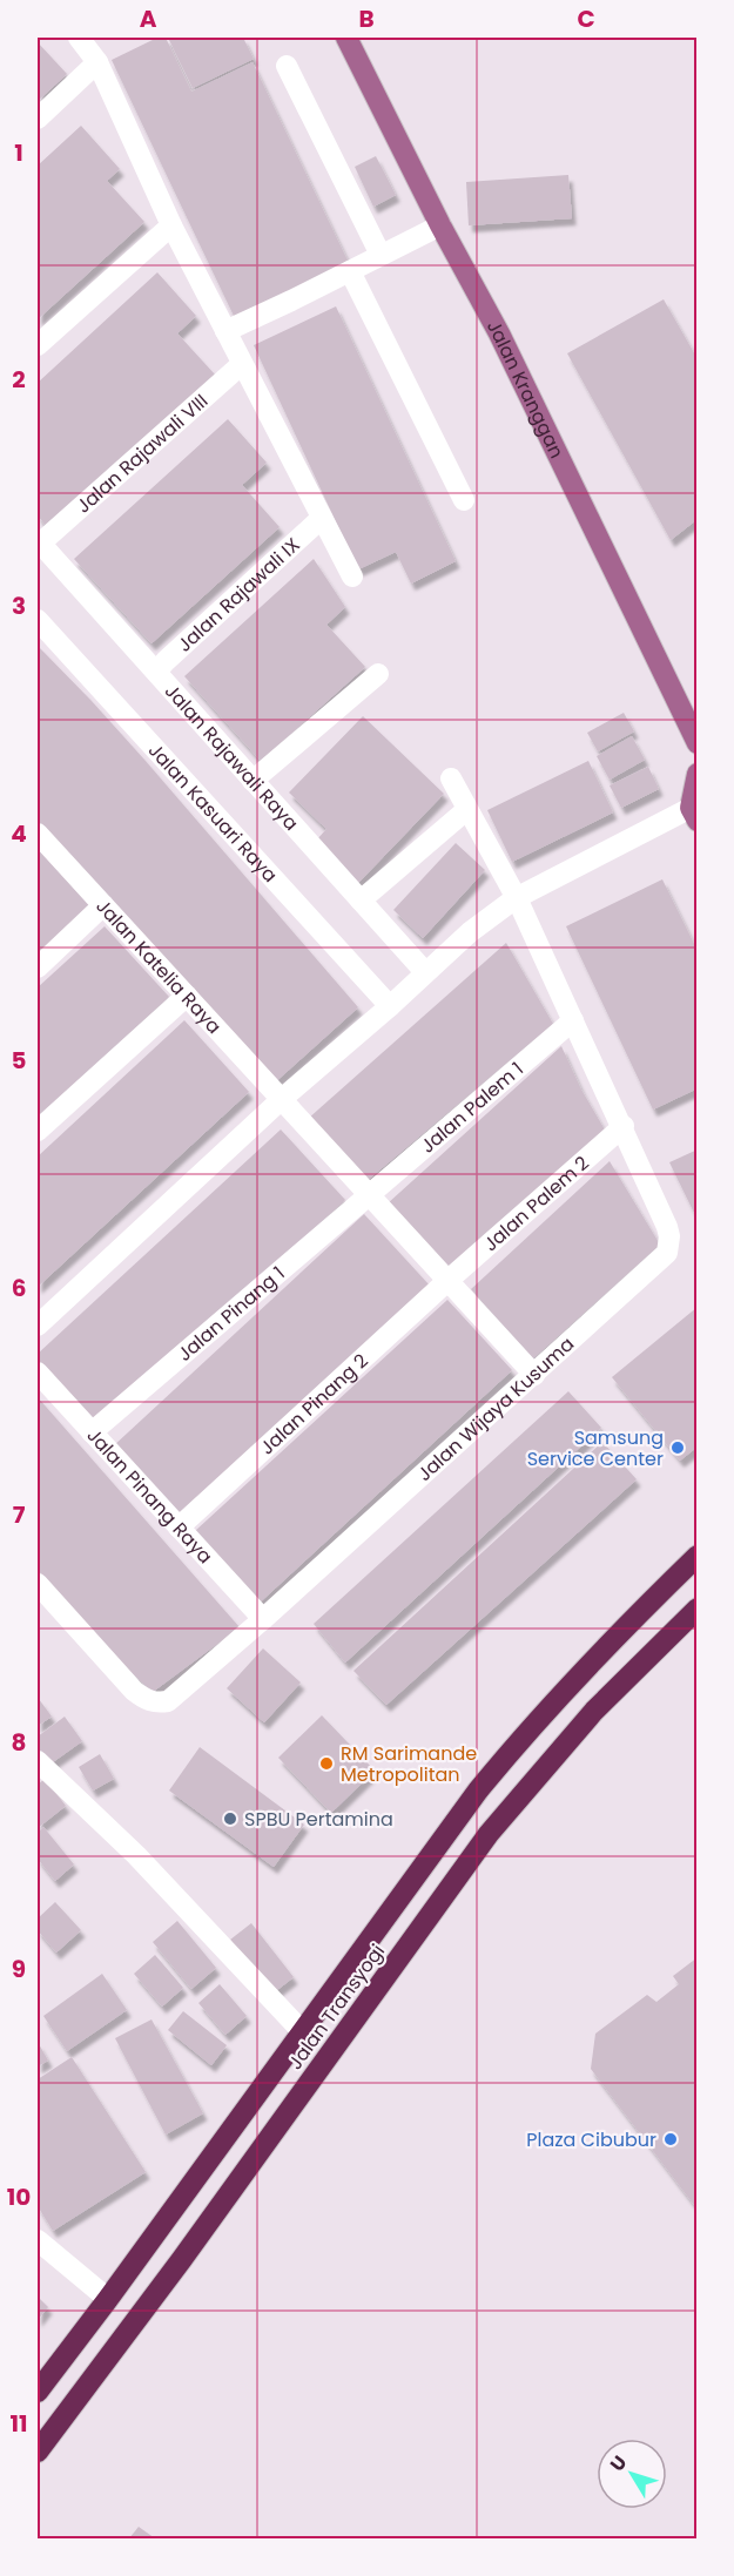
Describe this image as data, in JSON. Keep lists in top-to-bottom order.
{
  "streets": {
    "highway": ["Jalan Transyogi"],
    "main road": ["Jalan Kranggan"],
    "street": [
      "Jalan Rajawali VIII",
      "Jalan Rajawali IX",
      "Jalan Rajawali Raya",
      "Jalan Kasuari Raya",
      "Jalan Katelia Raya",
      "Jalan Palem 1",
      "Jalan Palem 2",
      "Jalan Pinang 1",
      "Jalan Pinang 2",
      "Jalan Wijaya Kusuma",
      "Jalan Pinang Raya"
    ]
  },
  "crossings": [
    ["Jalan Rajawali VIII", "Jalan Rajawali Raya"],
    ["Jalan Rajawali IX", "Jalan Rajawali Raya"],
    ["Jalan Katelia Raya", "Jalan Palem 1"],
    ["Jalan Katelia Raya", "Jalan Palem 2"],
    ["Jalan Katelia Raya", "Jalan Pinang 1"],
    ["Jalan Katelia Raya", "Jalan Pinang 2"],
    ["Jalan Katelia Raya", "Jalan Wijaya Kusuma"],
    ["Jalan Palem 1", "Jalan Pinang 1"],
    ["Jalan Palem 1", "Jalan Wijaya Kusuma"],
    ["Jalan Palem 2", "Jalan Pinang 2"],
    ["Jalan Palem 2", "Jalan Wijaya Kusuma"],
    ["Jalan Pinang 1", "Jalan Pinang Raya"],
    ["Jalan Pinang 2", "Jalan Pinang Raya"],
    ["Jalan Wijaya Kusuma", "Jalan Pinang Raya"]
  ],
  "places": [
    "Samsung Service Center",
    "RM Sarimande Metropolitan",
    "SPBU Pertamina",
    "Plaza Cibubur"
  ],
  "north": "top left",
  "grid": {
    "columns": ["A", "B", "C"],
    "rows": [
      "1",
      "2",
      "3",
      "4",
      "5",
      "6",
      "7",
      "8",
      "9",
      "10",
      "11"
    ]
  }
}
